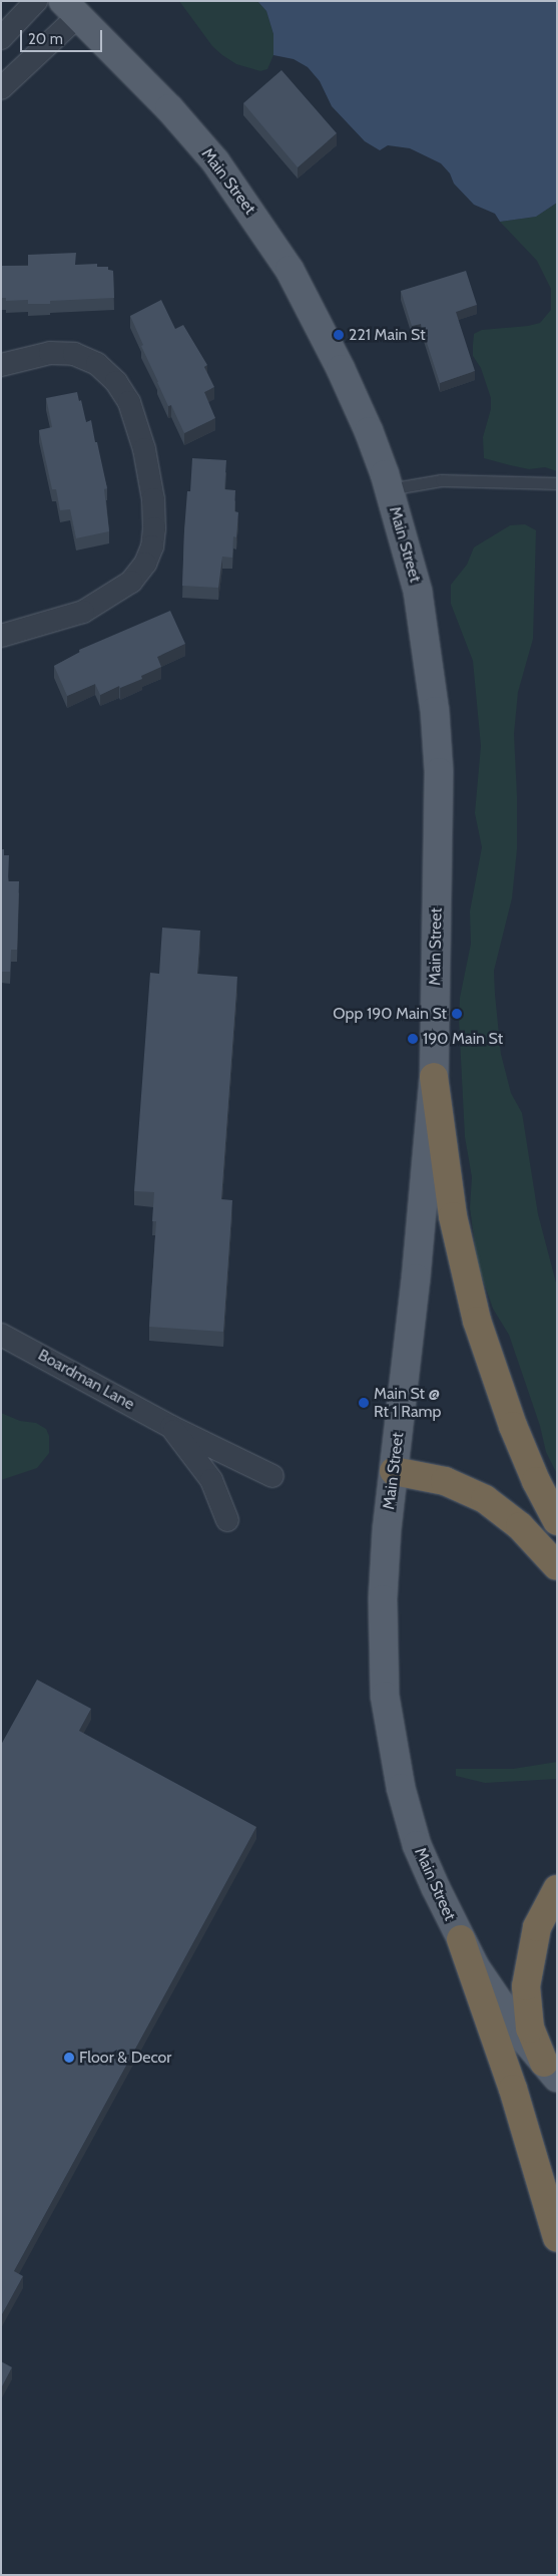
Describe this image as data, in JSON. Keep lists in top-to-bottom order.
{
  "streets": {
    "main road": ["Main Street"],
    "street": ["Boardman Lane"]
  },
  "places": [
    "221 Main St",
    "Opp 190 Main St",
    "190 Main St",
    "Main St @ Rt 1 Ramp",
    "Floor & Decor"
  ],
  "scale_bar": "20 m"
}
